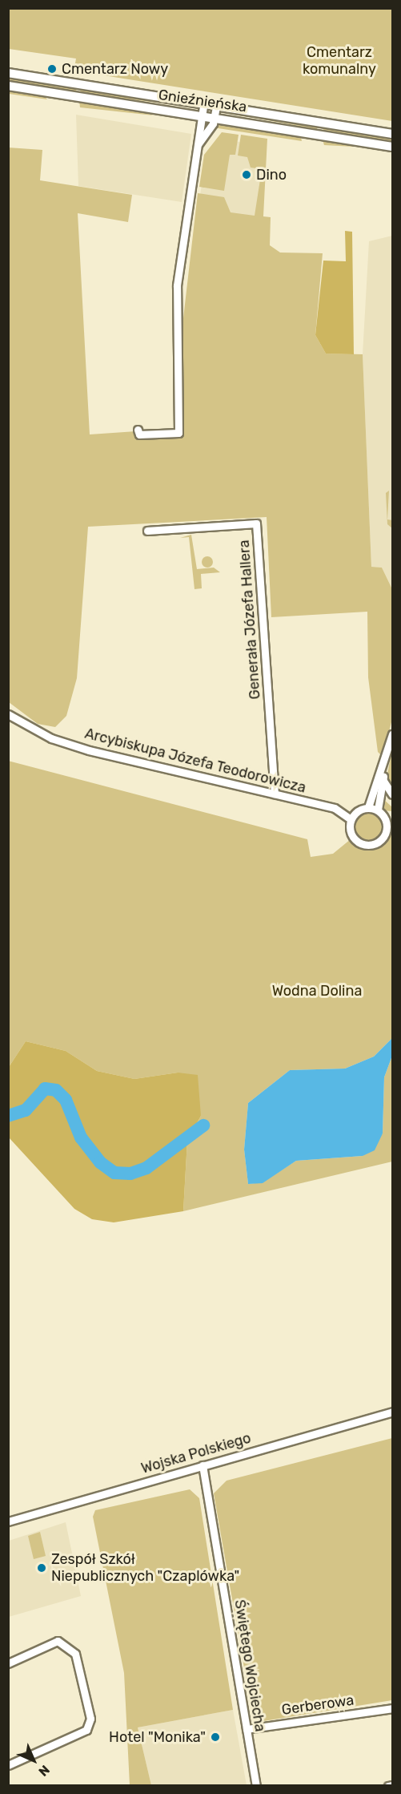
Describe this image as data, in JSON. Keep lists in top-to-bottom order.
{
  "streets": {
    "main road": ["Gnieźnieńska"],
    "street": [
      "Generała Józefa Hallera",
      "Arcybiskupa Józefa Teodorowicza",
      "Wojska Polskiego",
      "Świętego Wojciecha",
      "Gerberowa"
    ]
  },
  "crossings": [
    ["Generała Józefa Hallera", "Arcybiskupa Józefa Teodorowicza"],
    ["Wojska Polskiego", "Świętego Wojciecha"],
    ["Świętego Wojciecha", "Gerberowa"]
  ],
  "parks": ["Cmentarz komunalny", "Wodna Dolina"],
  "places": [
    "Cmentarz Nowy",
    "Dino",
    "Zespół Szkół Niepublicznych \"Czaplówka\"",
    "Hotel \"Monika\""
  ],
  "north": "bottom right"
}
